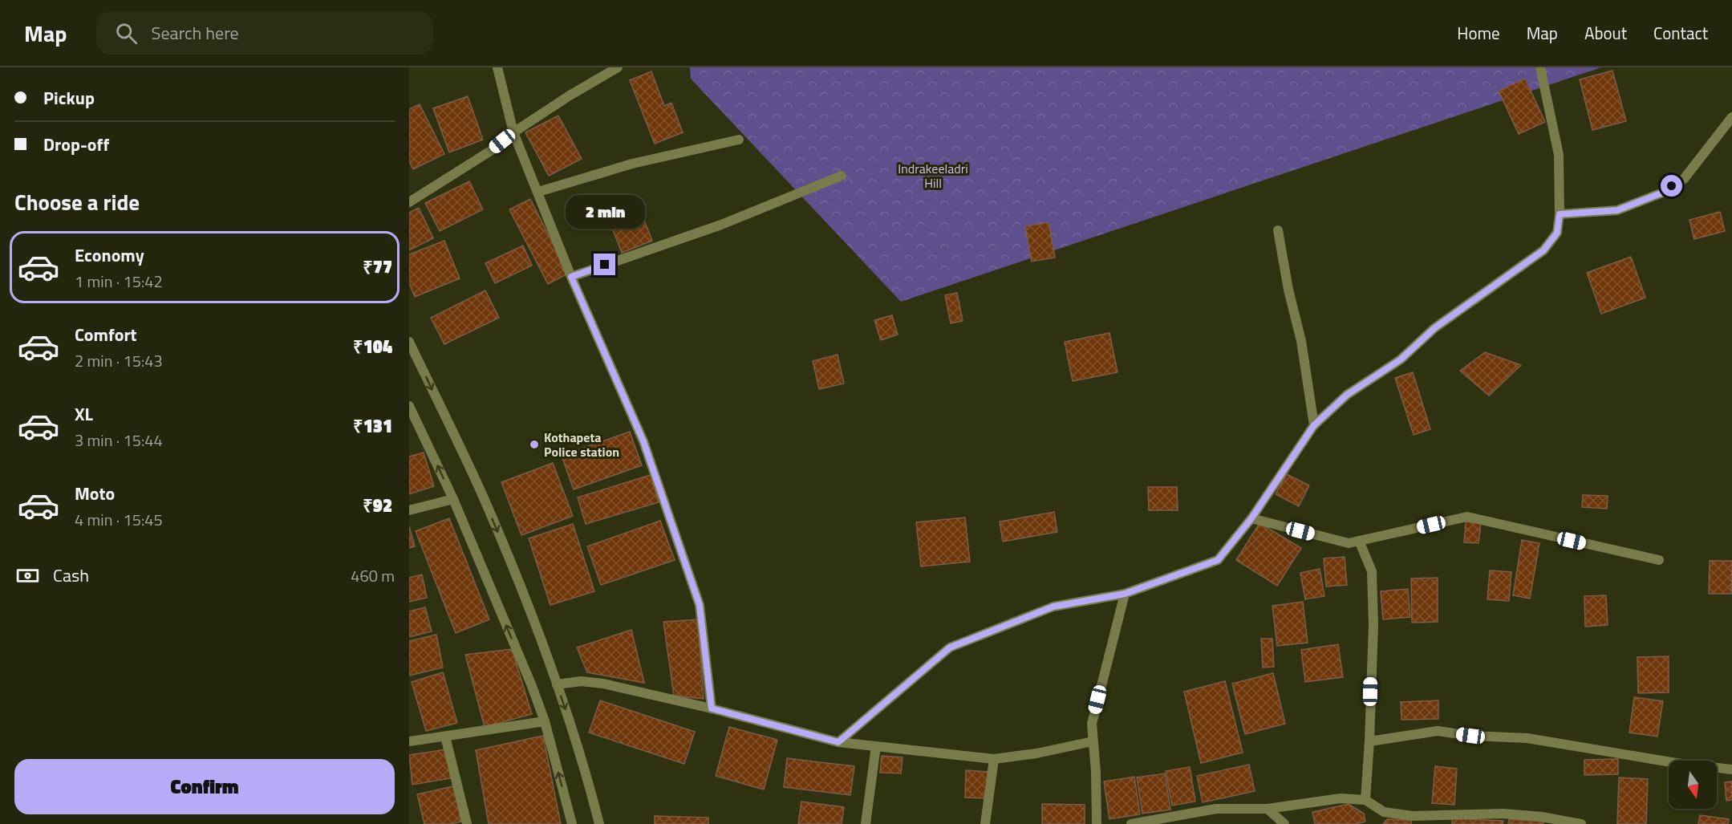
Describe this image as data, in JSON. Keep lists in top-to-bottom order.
{
  "parks": ["Indrakeeladri Hill"],
  "places": ["Kothapeta Police station"],
  "north": "bottom",
  "page": {
    "header": "Map",
    "search": "Search here",
    "nav": [
      "Home",
      "Map",
      "About",
      "Contact"
    ],
    "banner": ["Pickup", "Drop-off"],
    "heading": "Choose a ride",
    "bubble": "2 min",
    "list": [
      {
        "name": "Economy",
        "note": "1 min · 15:42",
        "value": "₹77"
      },
      {
        "name": "Comfort",
        "note": "2 min · 15:43",
        "value": "₹104"
      },
      {
        "name": "XL",
        "note": "3 min · 15:44",
        "value": "₹131"
      },
      {
        "name": "Moto",
        "note": "4 min · 15:45",
        "value": "₹92"
      }
    ],
    "pay": ["Cash", "460 m"],
    "buttons": "Confirm"
  }
}
